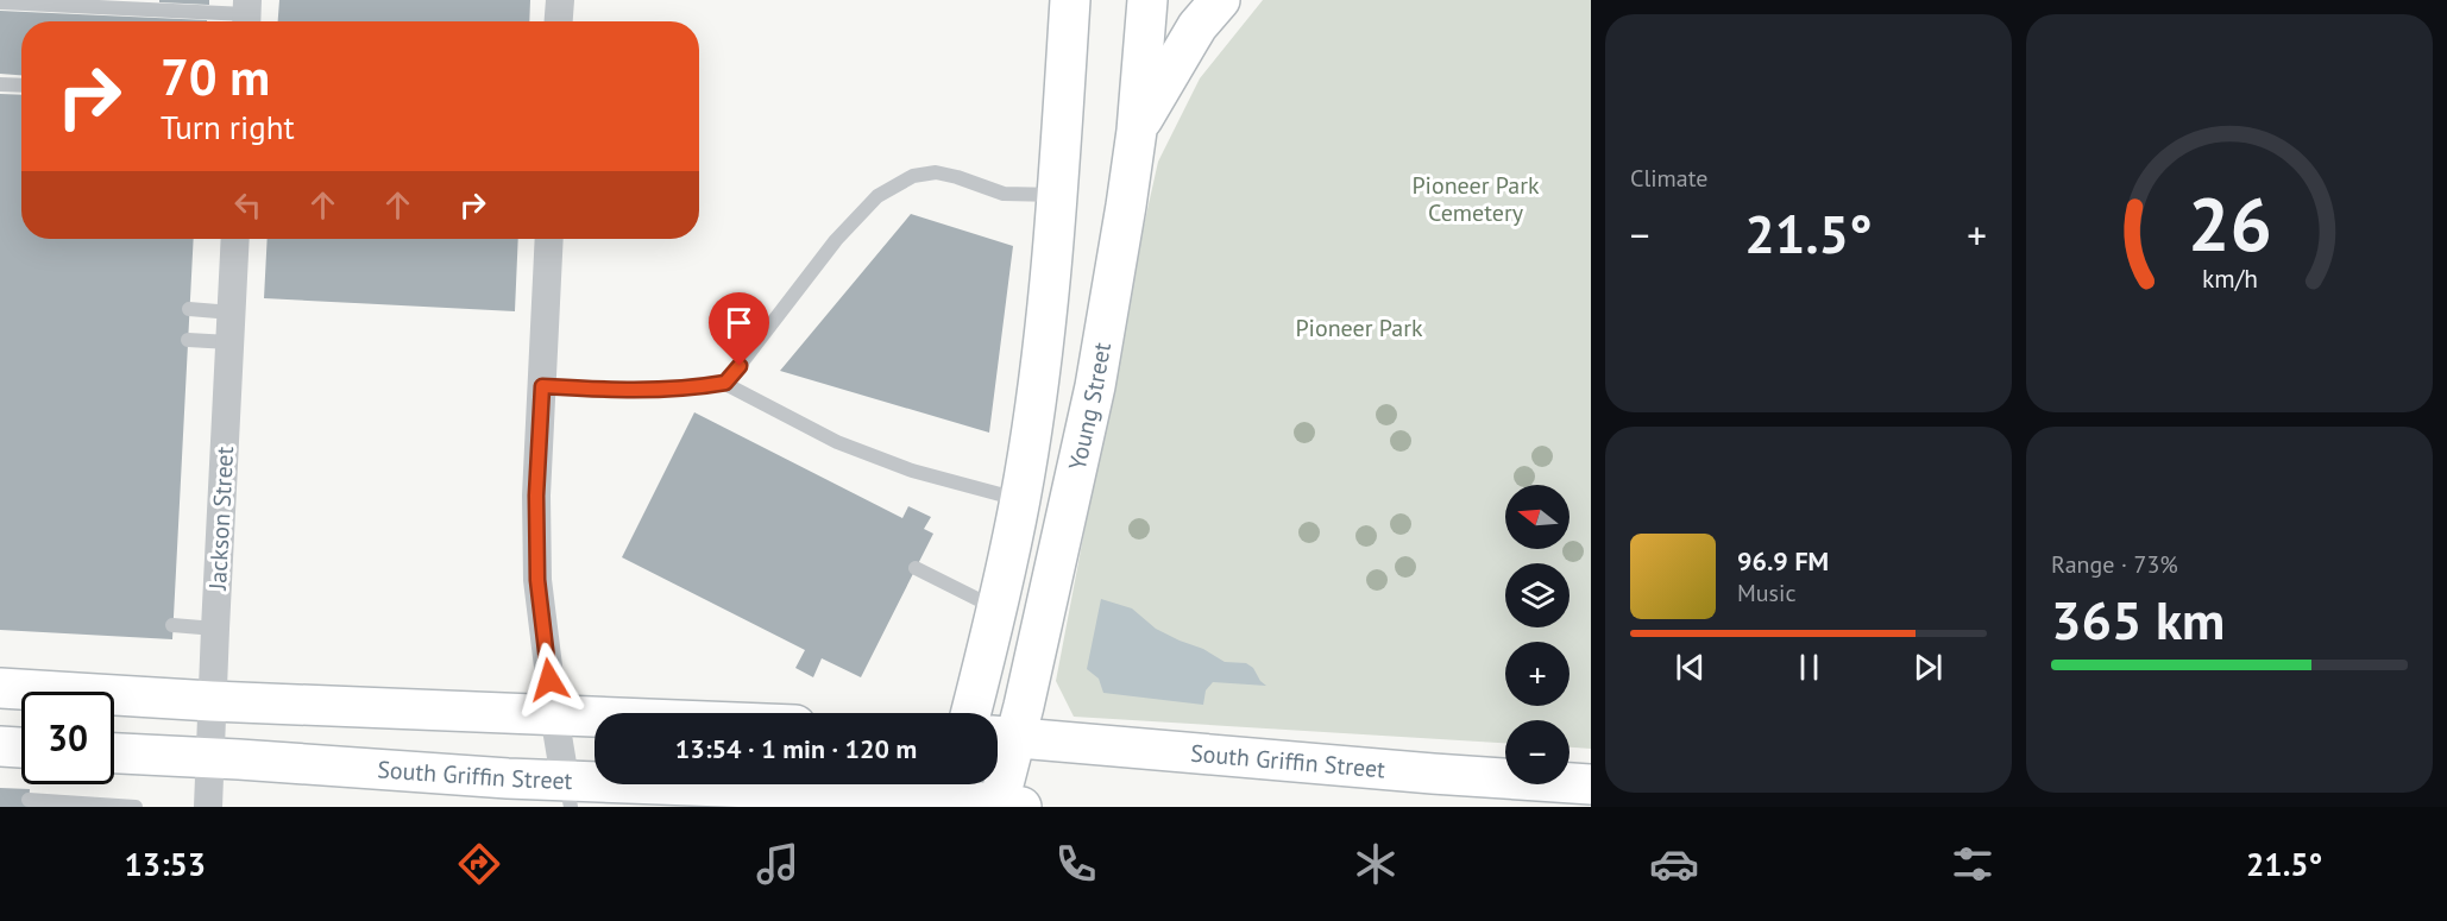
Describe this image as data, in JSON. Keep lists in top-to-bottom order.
{
  "streets": {
    "main road": ["Young Street", "South Griffin Street"],
    "street": ["Jackson Street"]
  },
  "crossings": [
    ["Young Street", "South Griffin Street"],
    ["Jackson Street", "South Griffin Street"]
  ],
  "parks": ["Pioneer Park Cemetery", "Pioneer Park"],
  "north": "left",
  "page": {
    "tile": [
      "Climate",
      ["Range · 73%", "365 km"]
    ],
    "turn": ["70 m", "Turn right"],
    "heat": ["−", "21.5°", "+"],
    "map_buttons": ["+", "−"],
    "song": ["96.9 FM", "Music"],
    "limit": "30",
    "trip": "13:54 · 1 min · 120 m",
    "tabs": ["13:53", "21.5°"],
    "gauge": ["26", "km/h"]
  }
}
